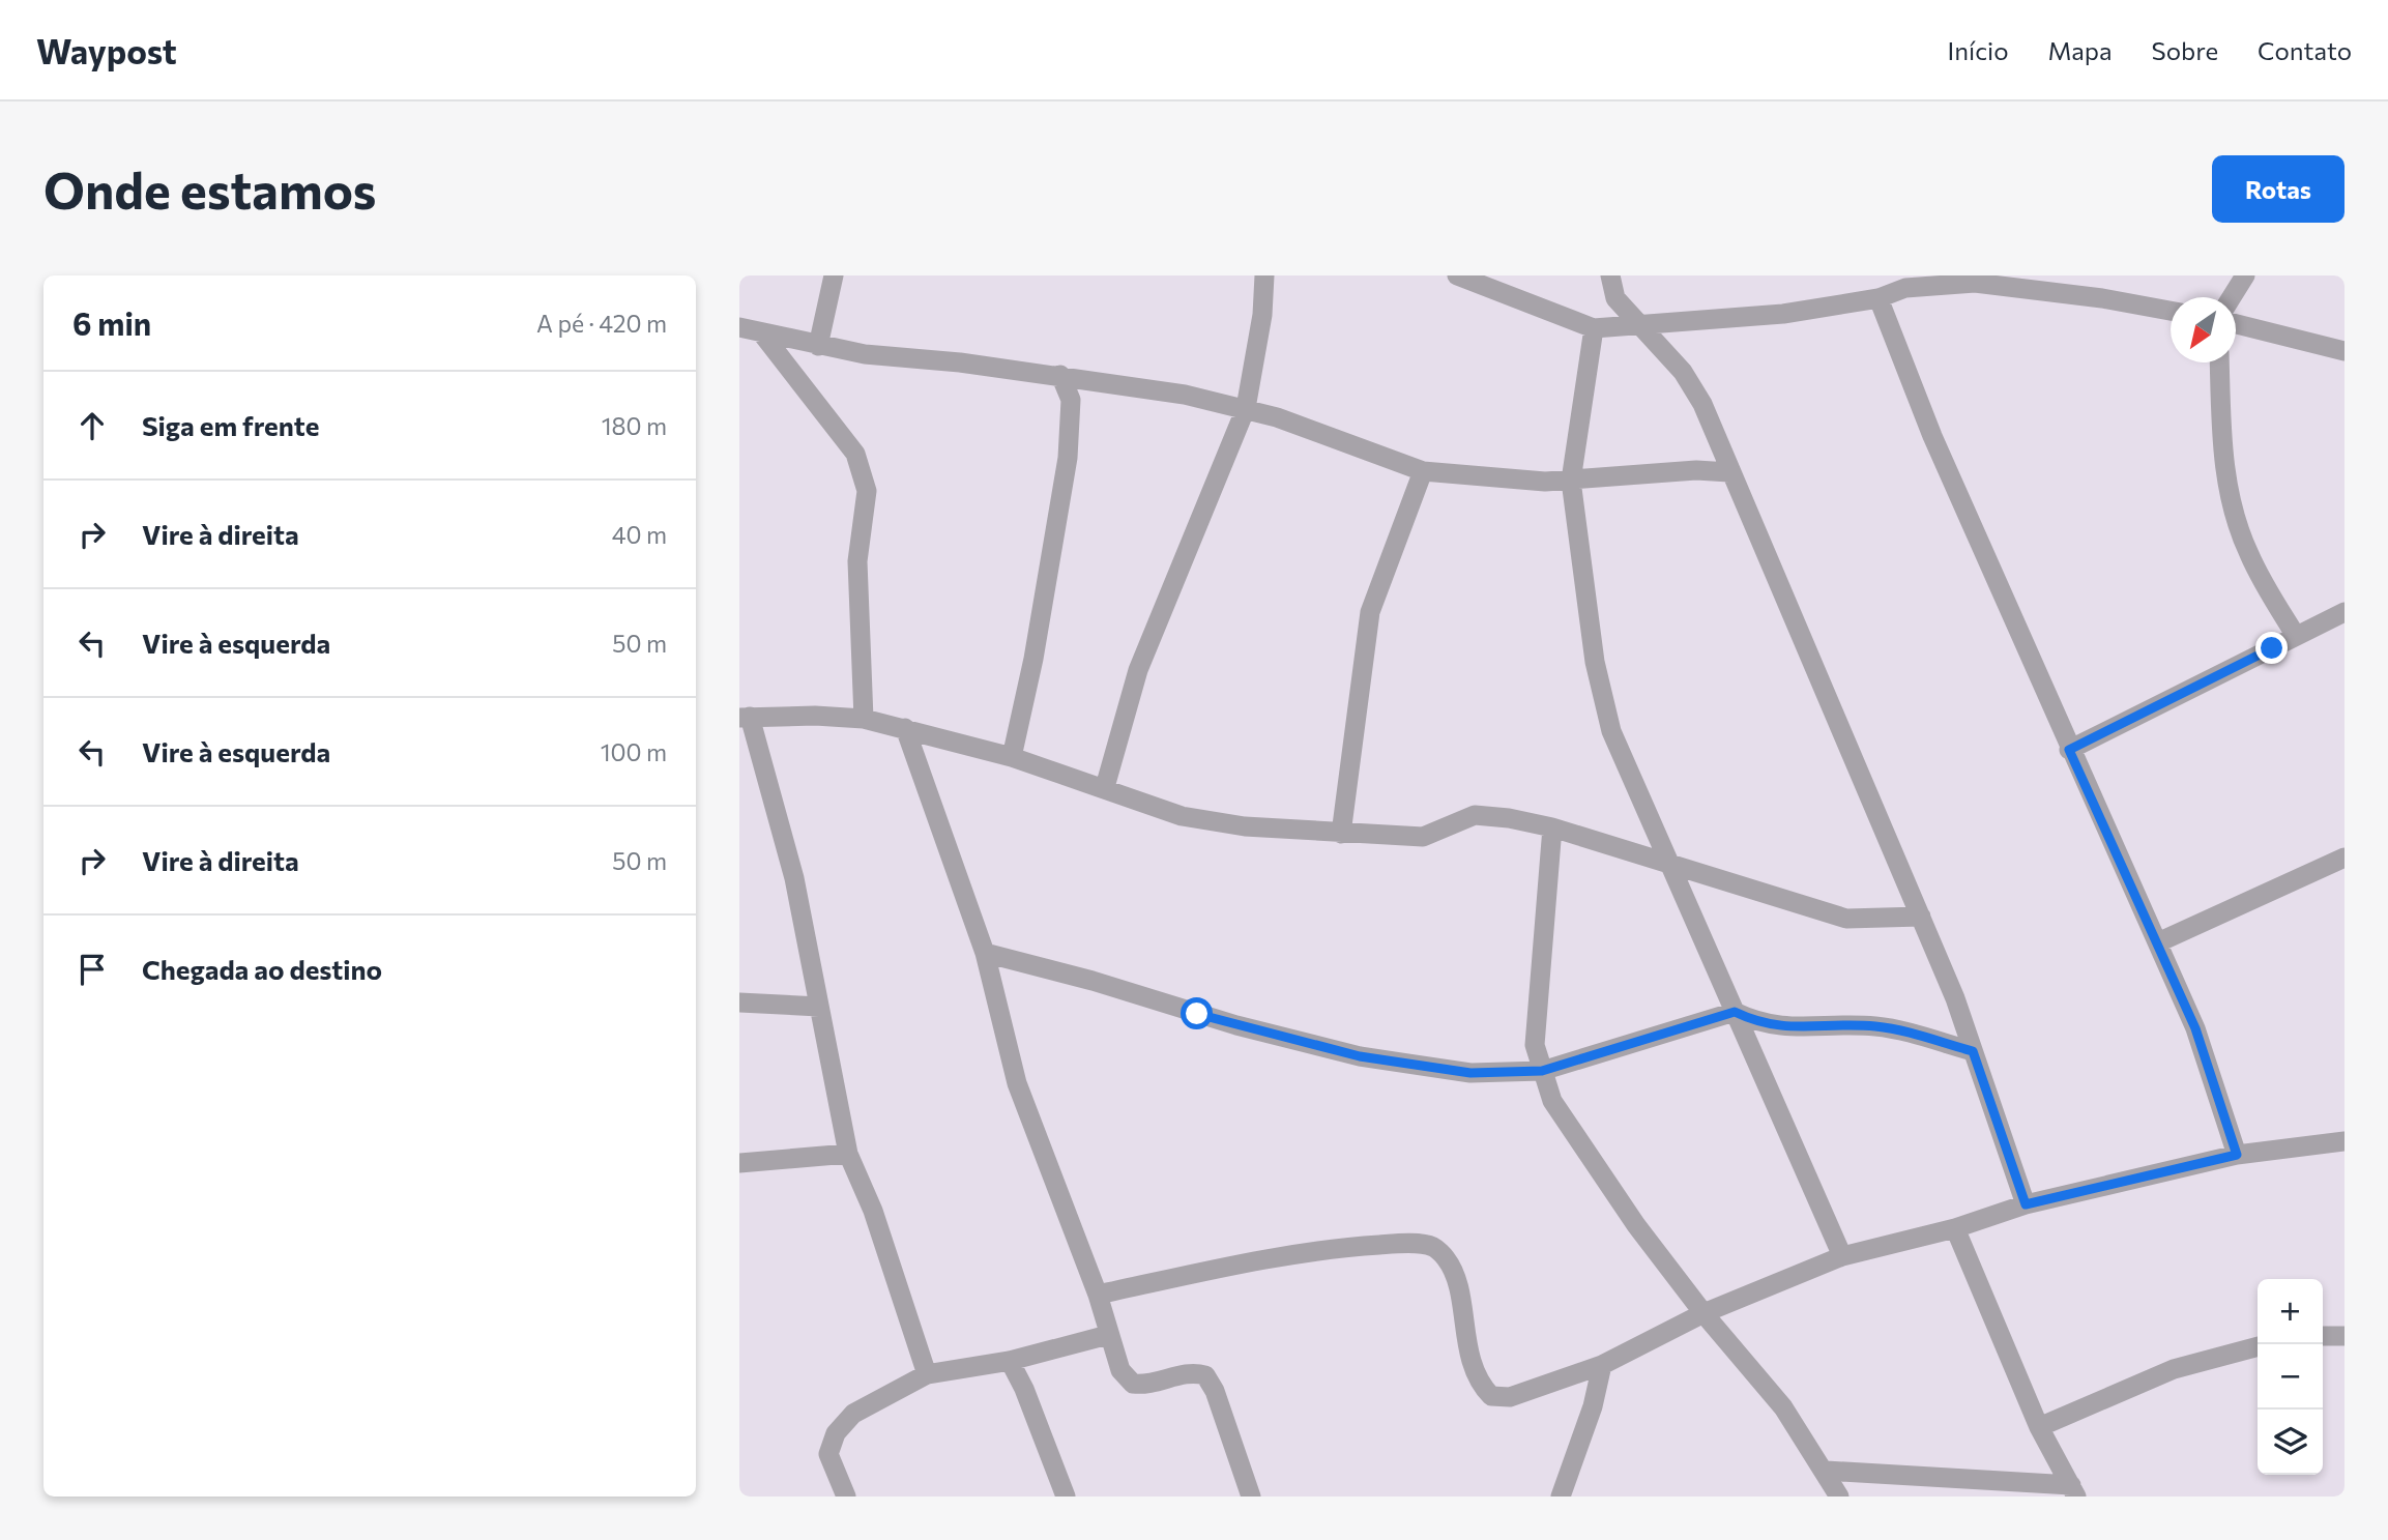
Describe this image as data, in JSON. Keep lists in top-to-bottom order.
{
  "north": "bottom left",
  "page": {
    "header": "Waypost",
    "nav": [
      "Início",
      "Mapa",
      "Sobre",
      "Contato"
    ],
    "buttons": "Rotas",
    "title": "Onde estamos",
    "heading": ["6 min", "A pé · 420 m"],
    "list": [
      ["Siga em frente", "180 m"],
      ["Vire à direita", "40 m"],
      ["Vire à esquerda", "50 m"],
      ["Vire à esquerda", "100 m"],
      ["Vire à direita", "50 m"],
      "Chegada ao destino"
    ],
    "map_buttons": ["+", "−"]
  }
}
